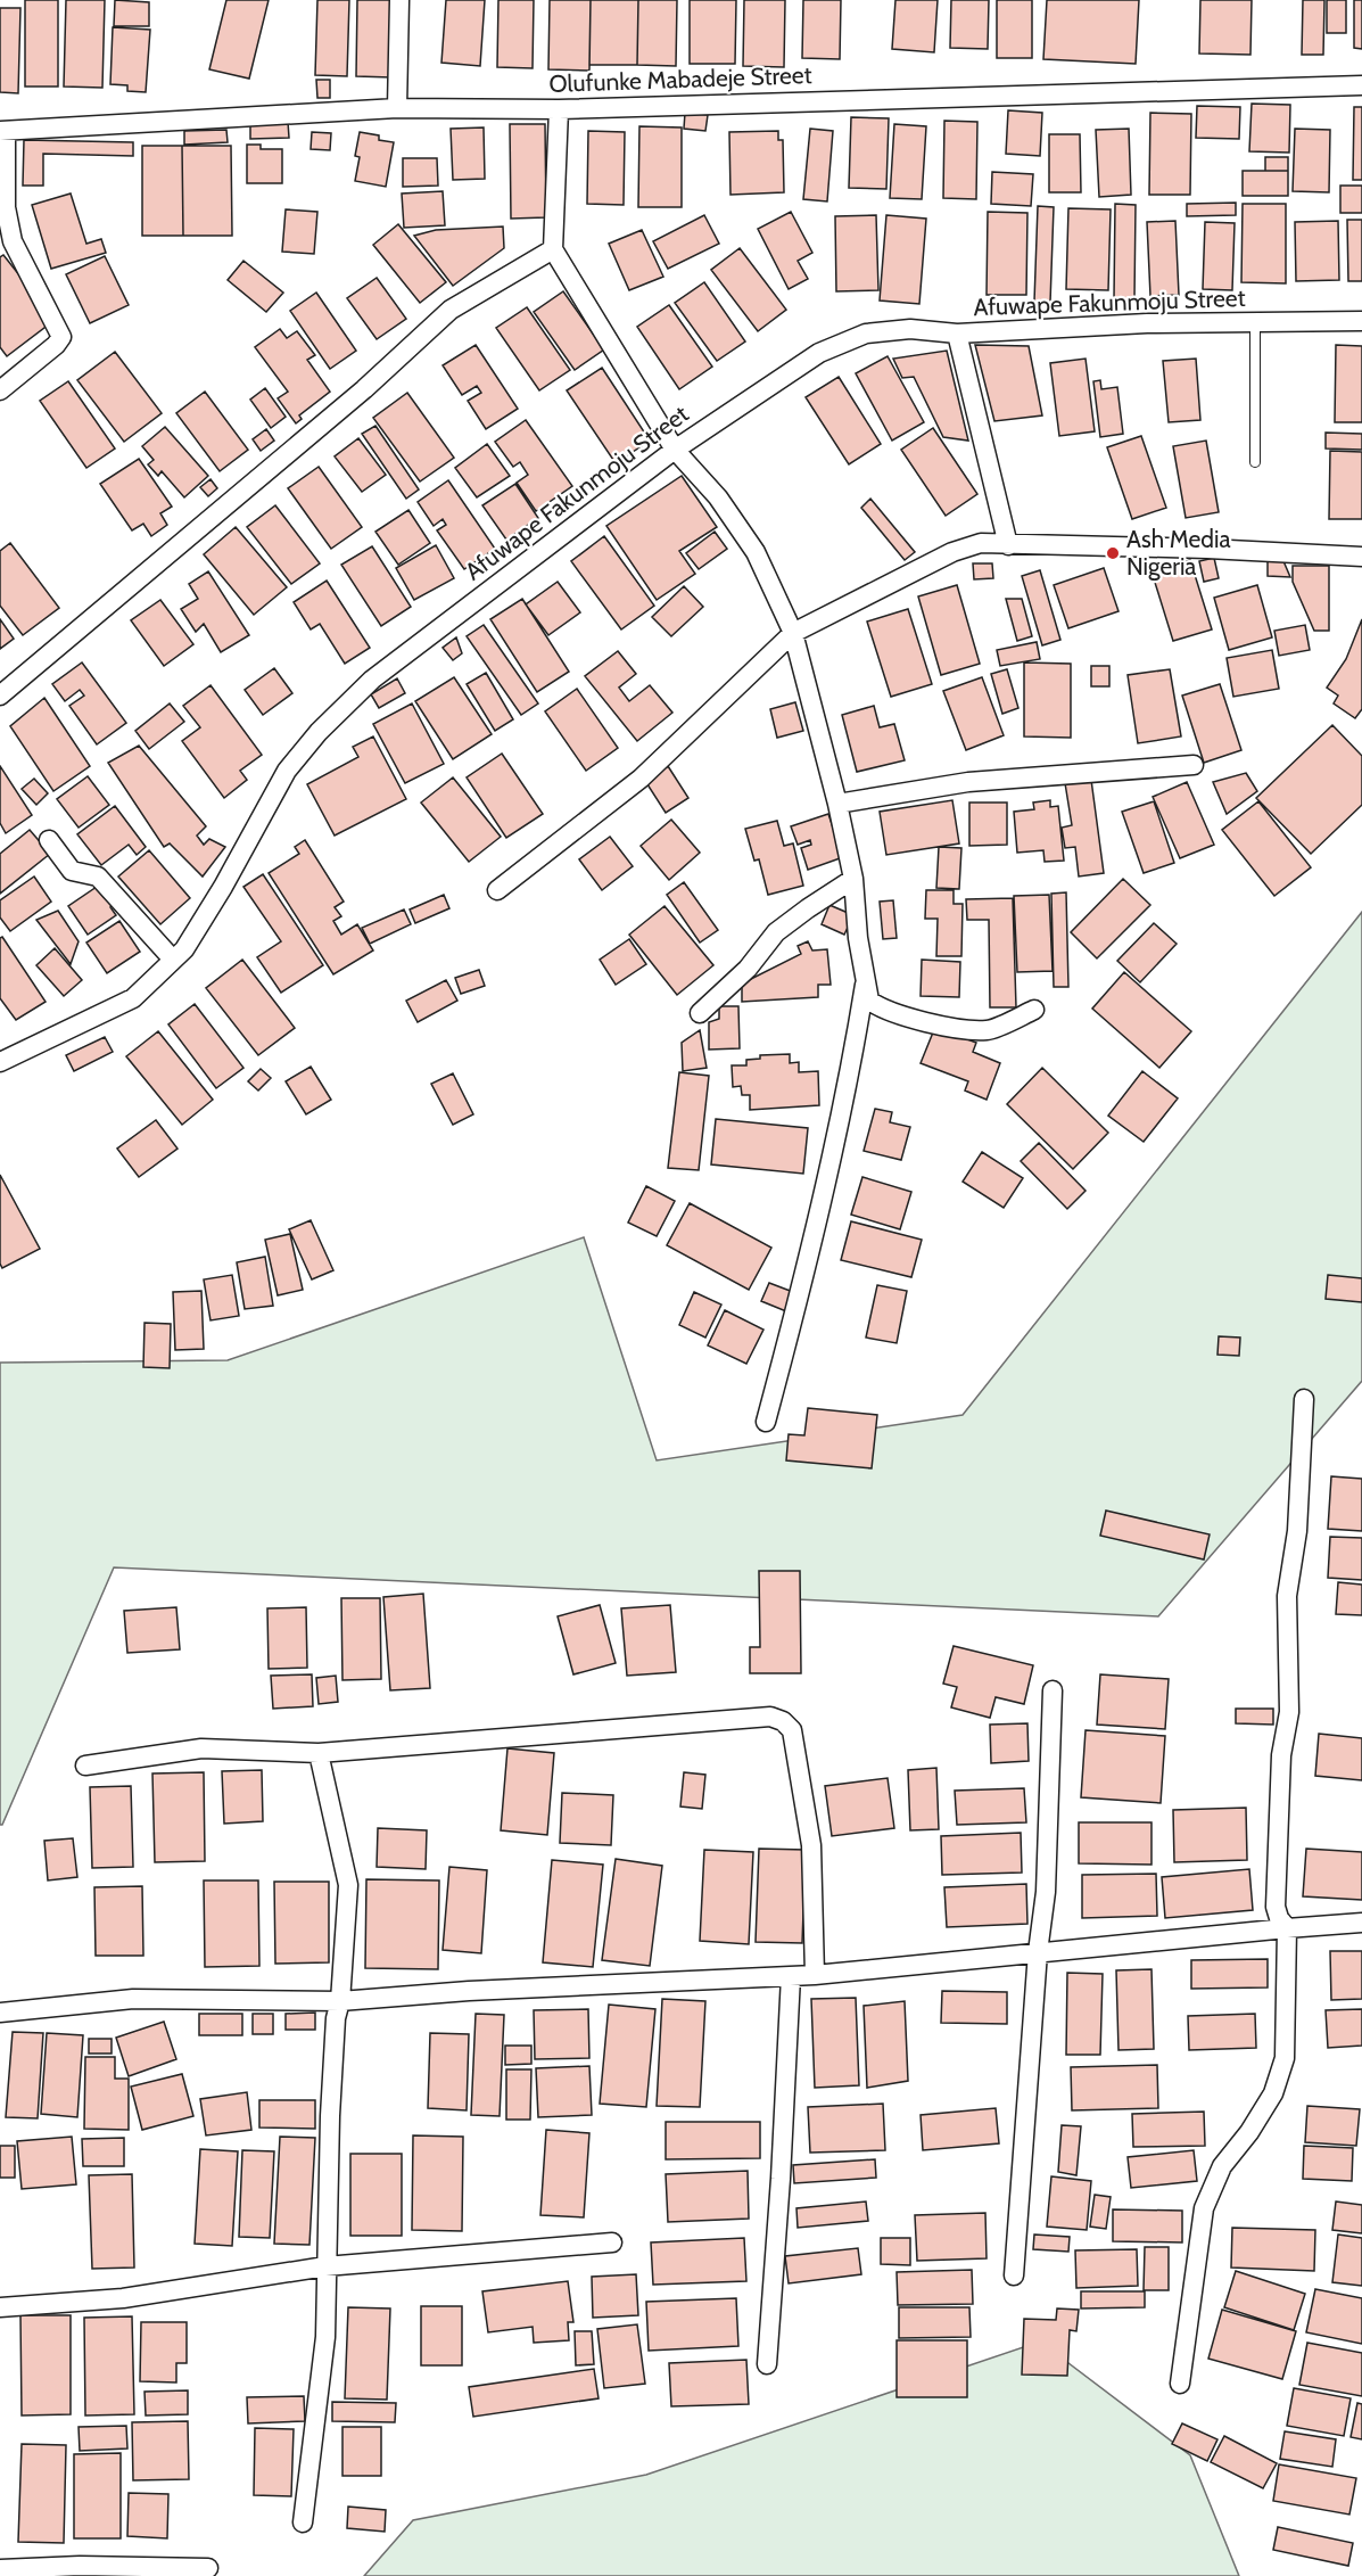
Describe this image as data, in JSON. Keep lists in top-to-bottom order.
{
  "streets": {
    "street": ["Olufunke Mabadeje Street", "Afuwape Fakunmoju Street"]
  },
  "places": ["Ash Media Nigeria"]
}
